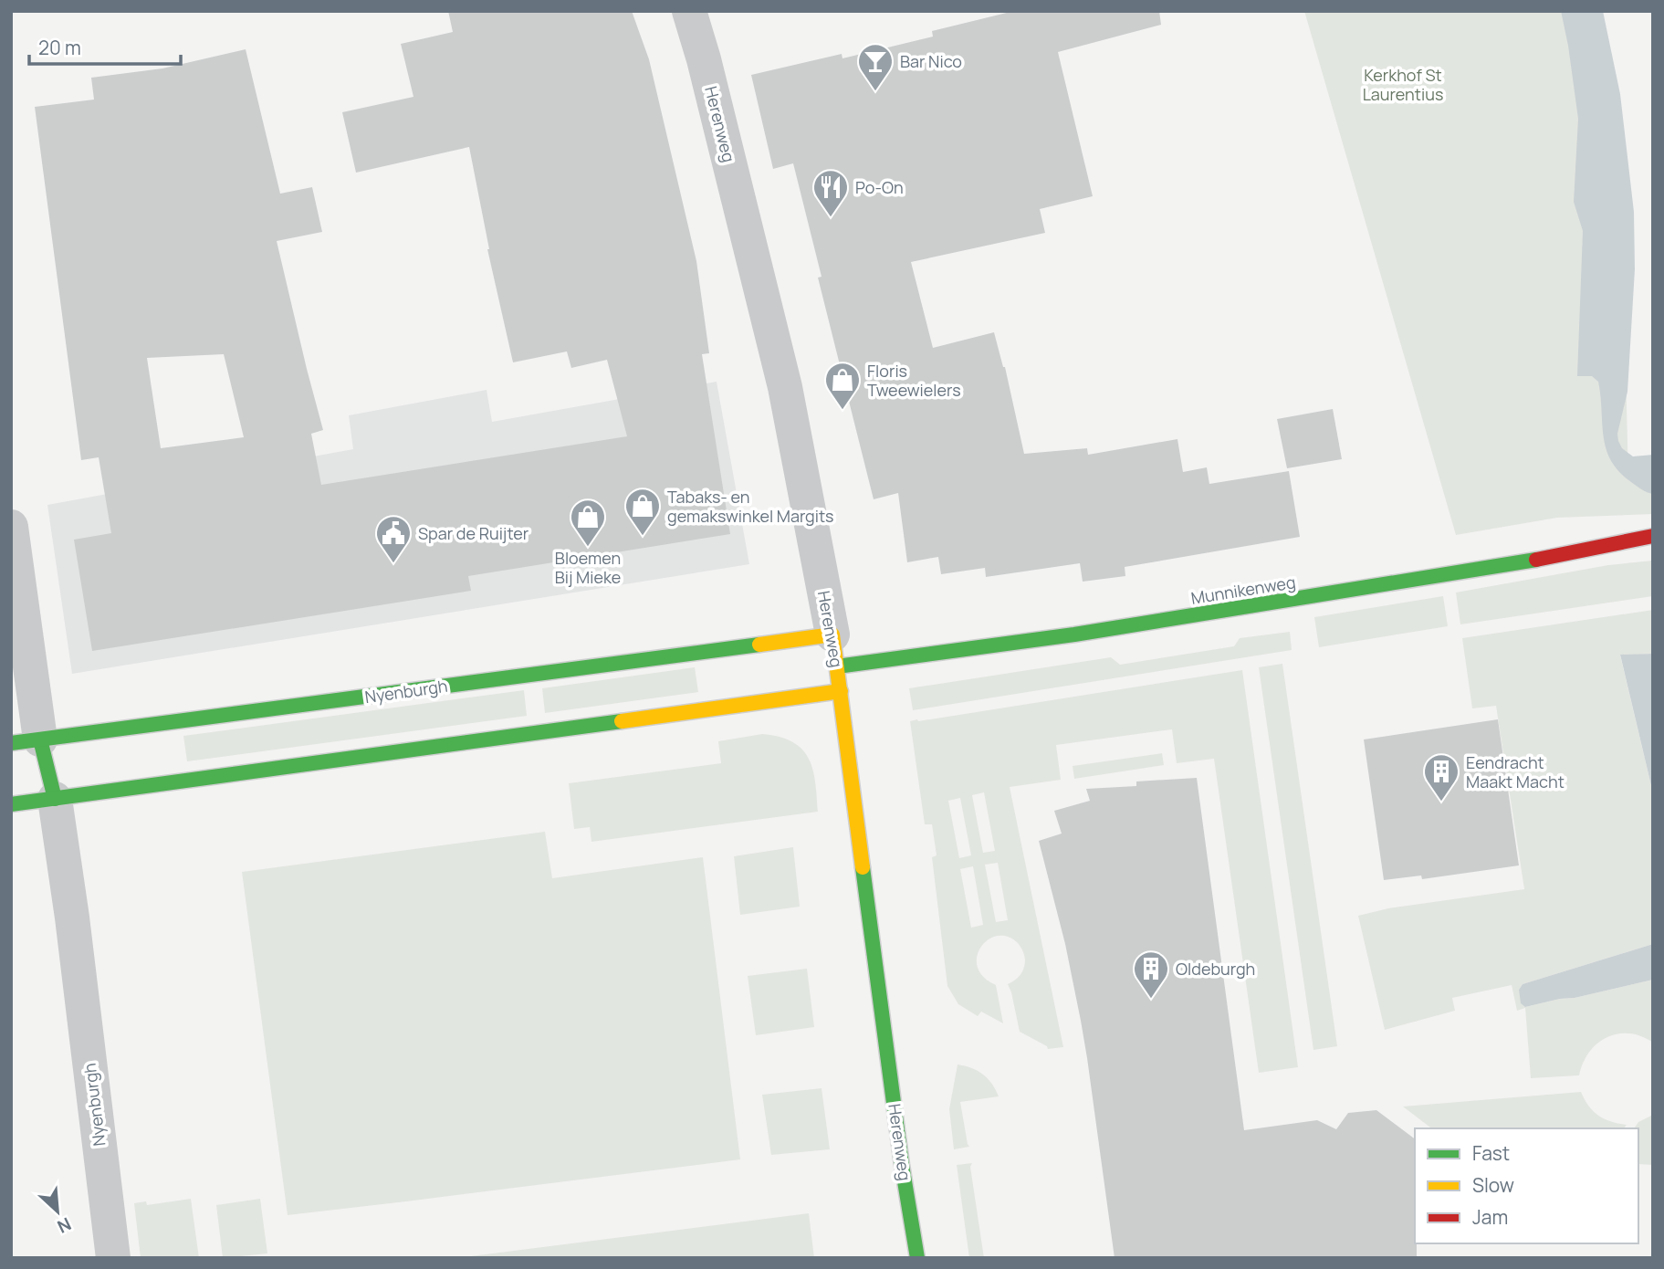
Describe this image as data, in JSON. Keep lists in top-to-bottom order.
{
  "streets": {
    "street": ["Herenweg", "Munnikenweg", "Nyenburgh"]
  },
  "crossings": [
    ["Herenweg", "Munnikenweg"],
    ["Herenweg", "Nyenburgh"],
    ["Munnikenweg", "Nyenburgh"]
  ],
  "parks": ["Kerkhof St Laurentius"],
  "places": {
    "bar": ["Bar Nico"],
    "restaurant": ["Po-On"],
    "shop": ["Floris Tweewielers", "Tabaks- en gemakswinkel Margits", "Bloemen Bij Mieke"],
    "public building": ["Spar de Ruijter"],
    "building": ["Eendracht Maakt Macht", "Oldeburgh"]
  },
  "legend": ["Fast", "Slow", "Jam"],
  "scale_bar": "20 m",
  "north": "bottom right"
}
